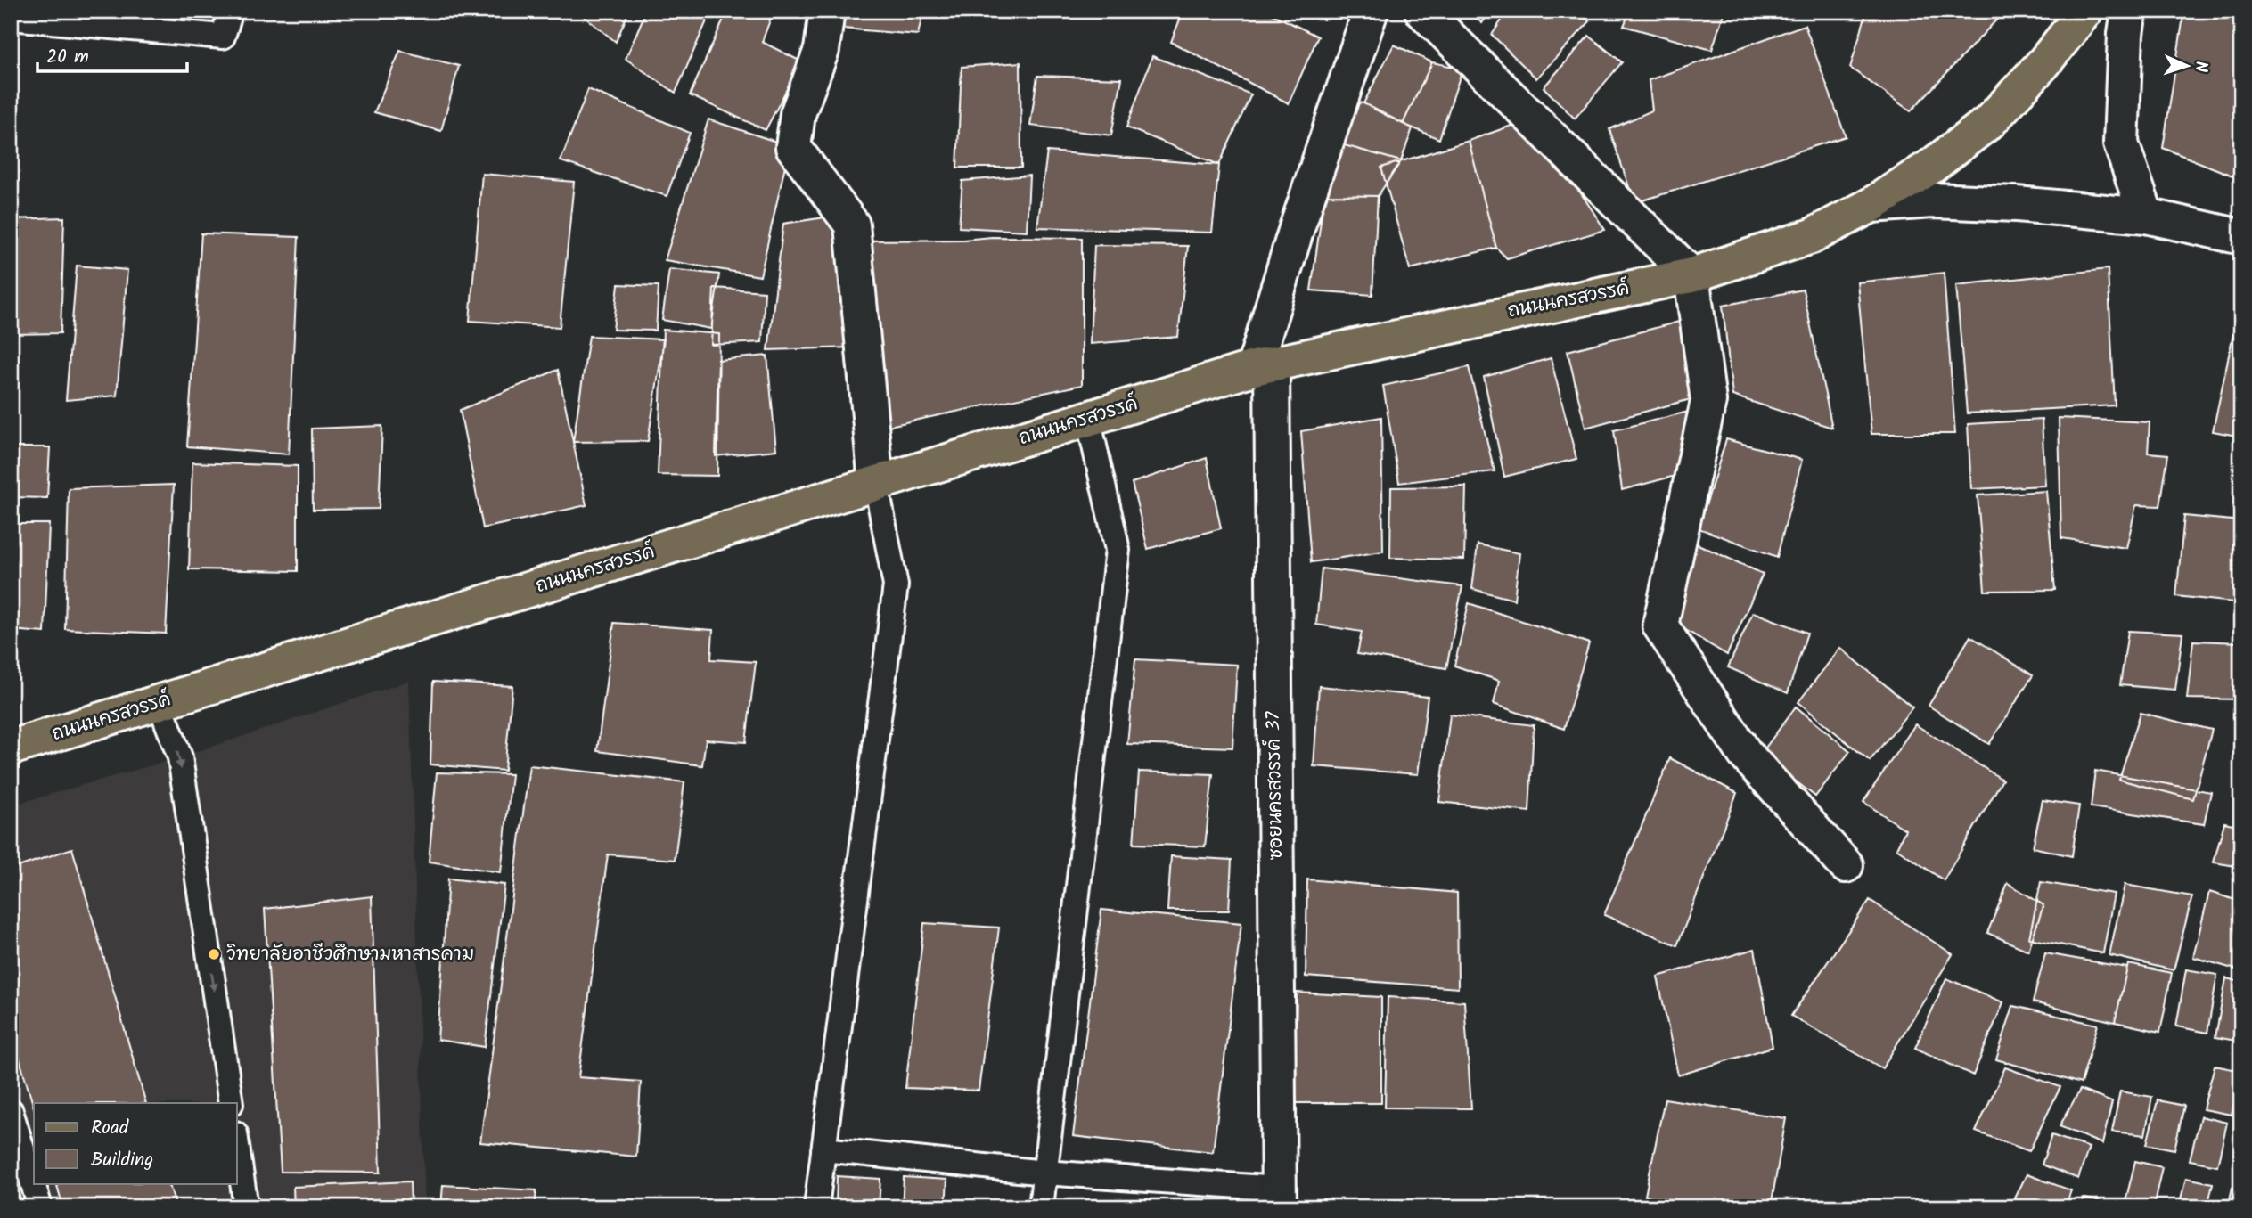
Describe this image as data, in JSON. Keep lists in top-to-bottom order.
{
  "streets": {
    "main road": ["ถนนนครสวรรค์"],
    "street": ["ซอยนครสวรรค์ 37"]
  },
  "crossings": [
    ["ถนนนครสวรรค์", "ซอยนครสวรรค์ 37"]
  ],
  "places": ["วิทยาลัยอาชีวศึกษามหาสารคาม"],
  "legend": ["Road", "Building"],
  "scale_bar": "20 m",
  "north": "right"
}
